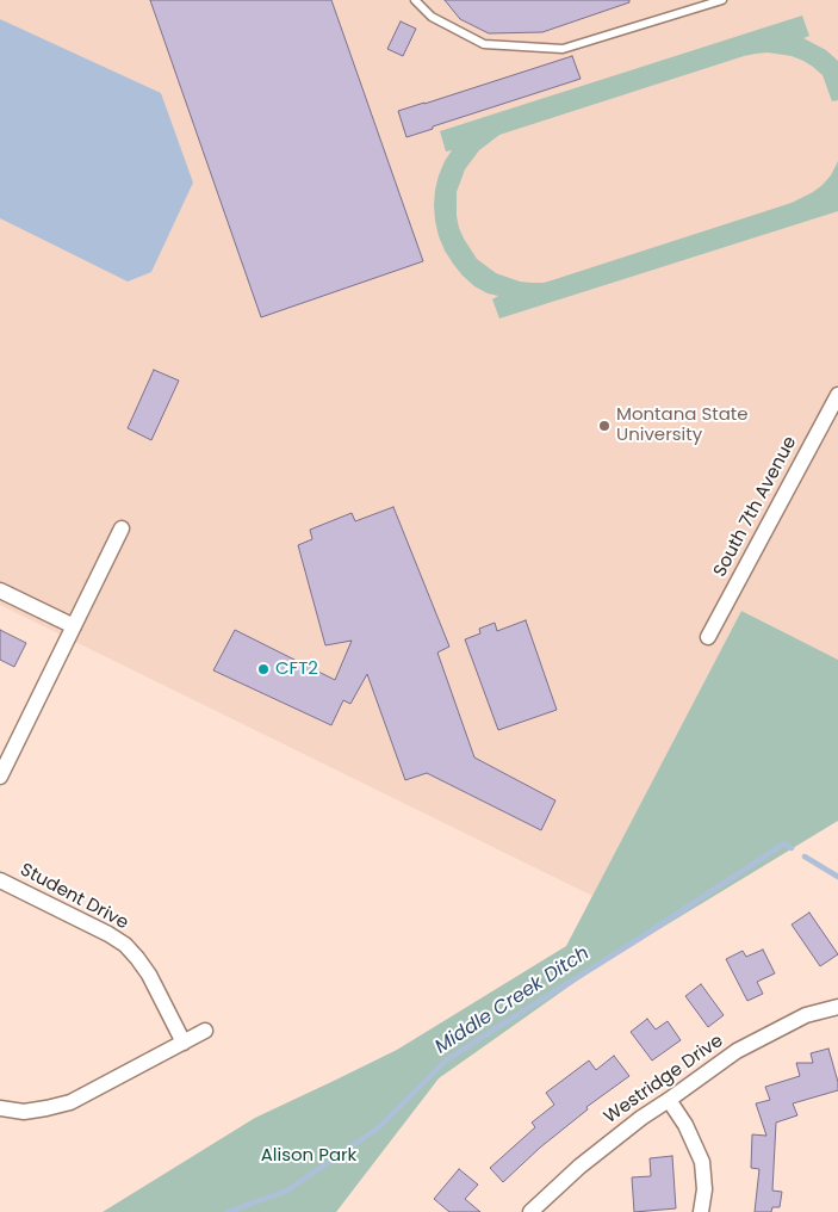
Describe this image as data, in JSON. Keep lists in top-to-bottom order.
{
  "streets": {
    "street": ["South 7th Avenue", "Student Drive", "Westridge Drive"]
  },
  "water": ["Middle Creek Ditch"],
  "parks": ["Alison Park"],
  "places": ["Montana State University", "CFT2"]
}
